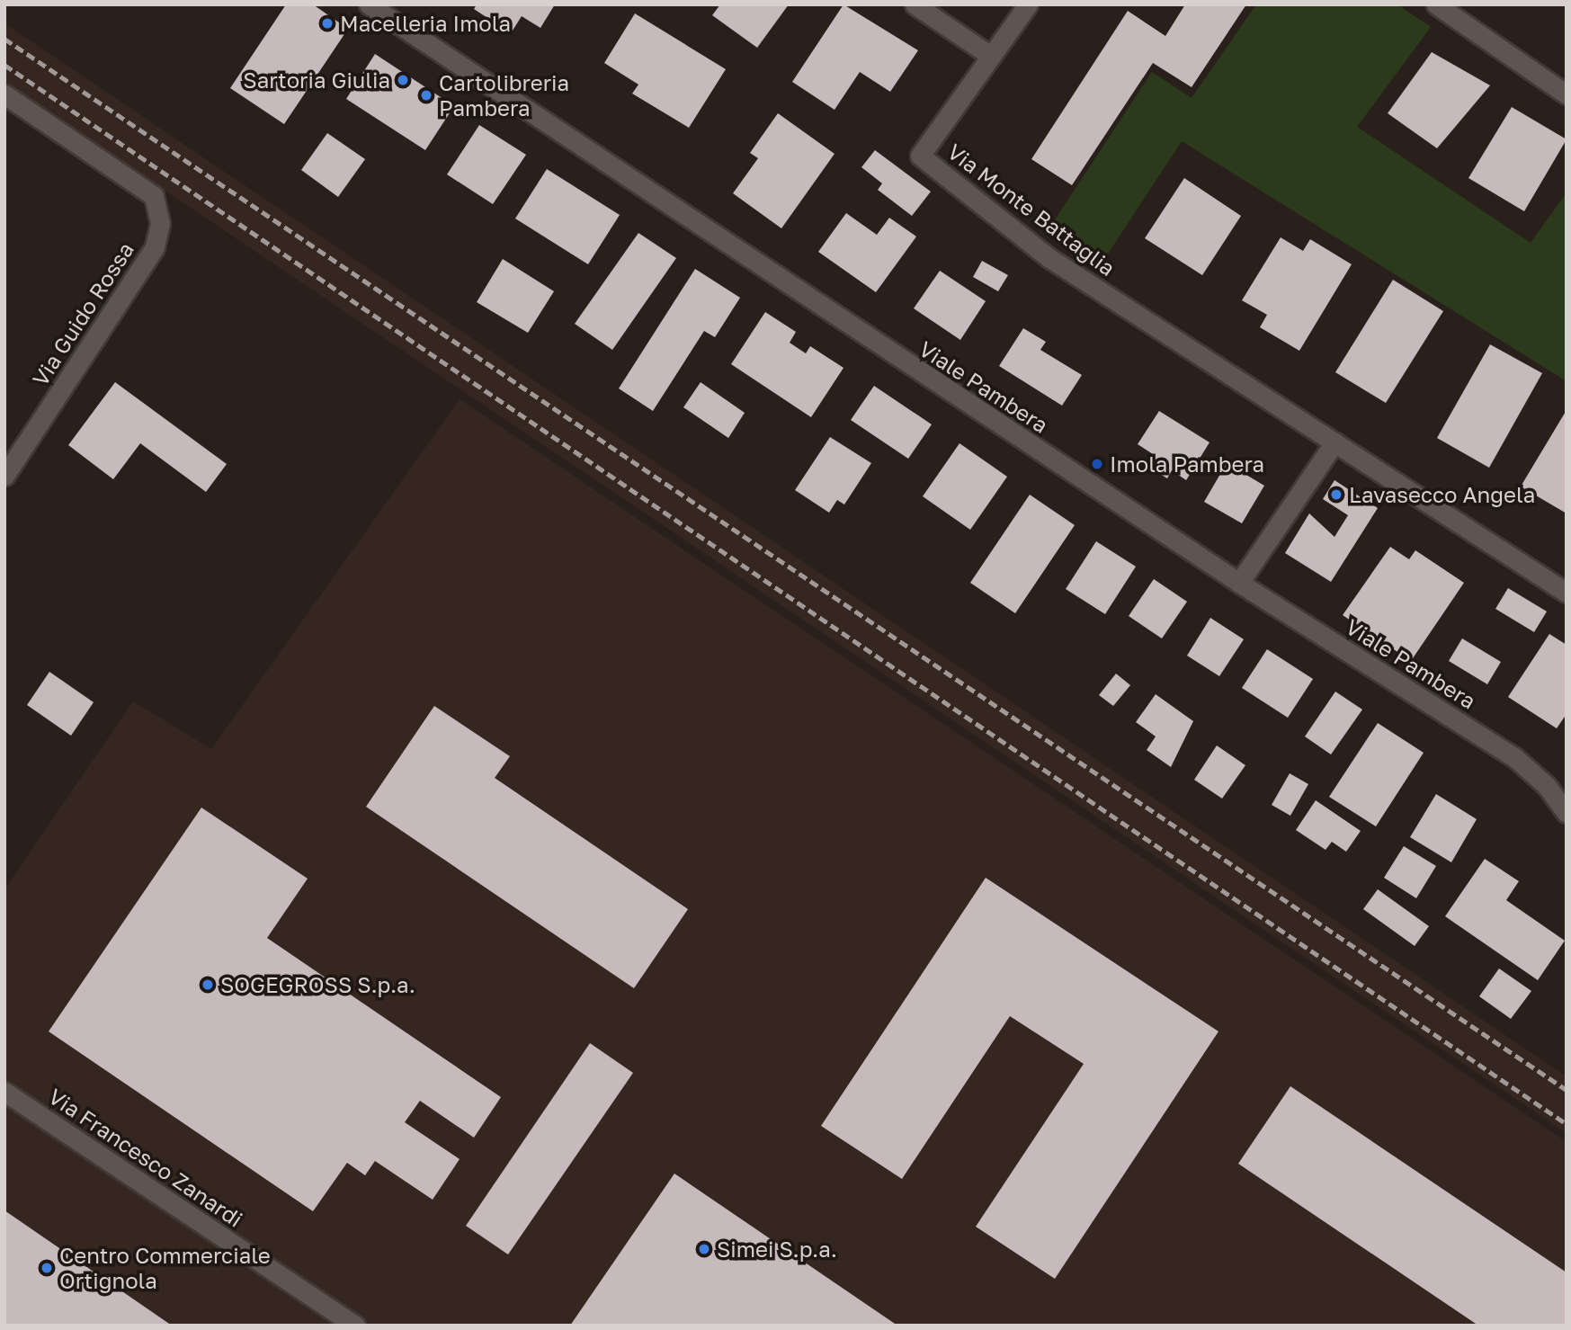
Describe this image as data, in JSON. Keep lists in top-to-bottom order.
{
  "streets": {
    "street": [
      "Via Monte Battaglia",
      "Via Guido Rossa",
      "Viale Pambera",
      "Via Francesco Zanardi"
    ]
  },
  "places": [
    "Macelleria Imola",
    "Sartoria Giulia",
    "Cartolibreria Pambera",
    "Imola Pambera",
    "Lavasecco Angela",
    "SOGEGROSS S.p.a.",
    "Simei S.p.a.",
    "Centro Commerciale Ortignola"
  ]
}
